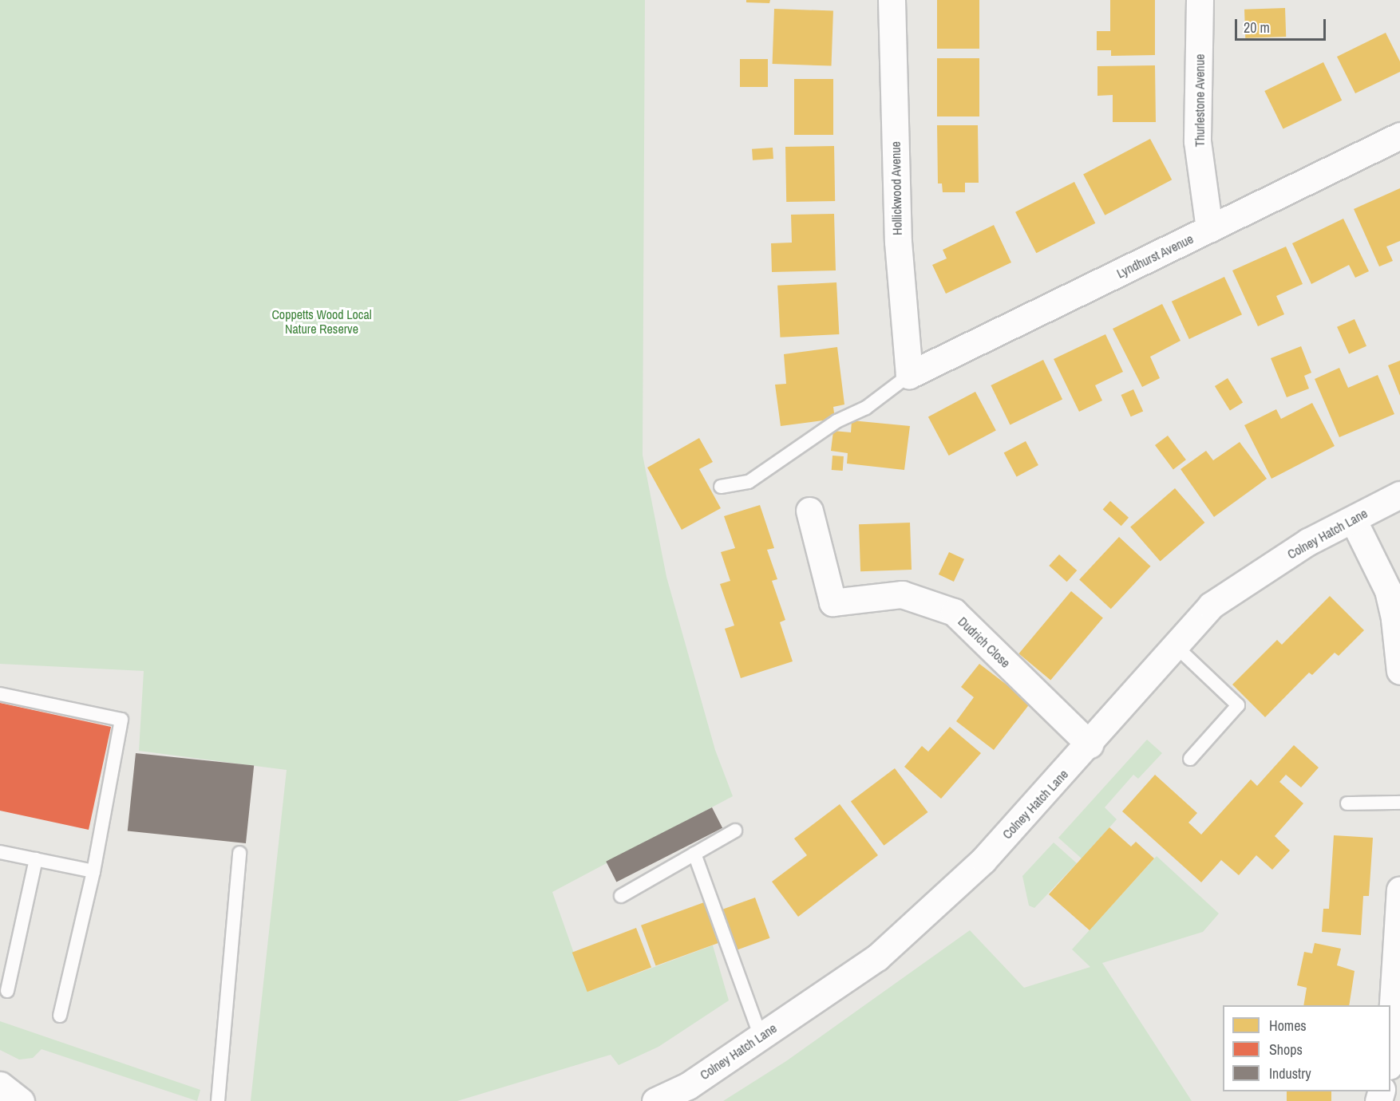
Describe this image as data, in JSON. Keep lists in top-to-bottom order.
{
  "streets": {
    "street": [
      "Thurlestone Avenue",
      "Hollickwood Avenue",
      "Lyndhurst Avenue",
      "Colney Hatch Lane",
      "Dudrich Close"
    ]
  },
  "crossings": [
    ["Thurlestone Avenue", "Lyndhurst Avenue"],
    ["Hollickwood Avenue", "Lyndhurst Avenue"],
    ["Colney Hatch Lane", "Dudrich Close"]
  ],
  "parks": ["Coppetts Wood Local Nature Reserve"],
  "legend": ["Homes", "Shops", "Industry"],
  "scale_bar": "20 m"
}
